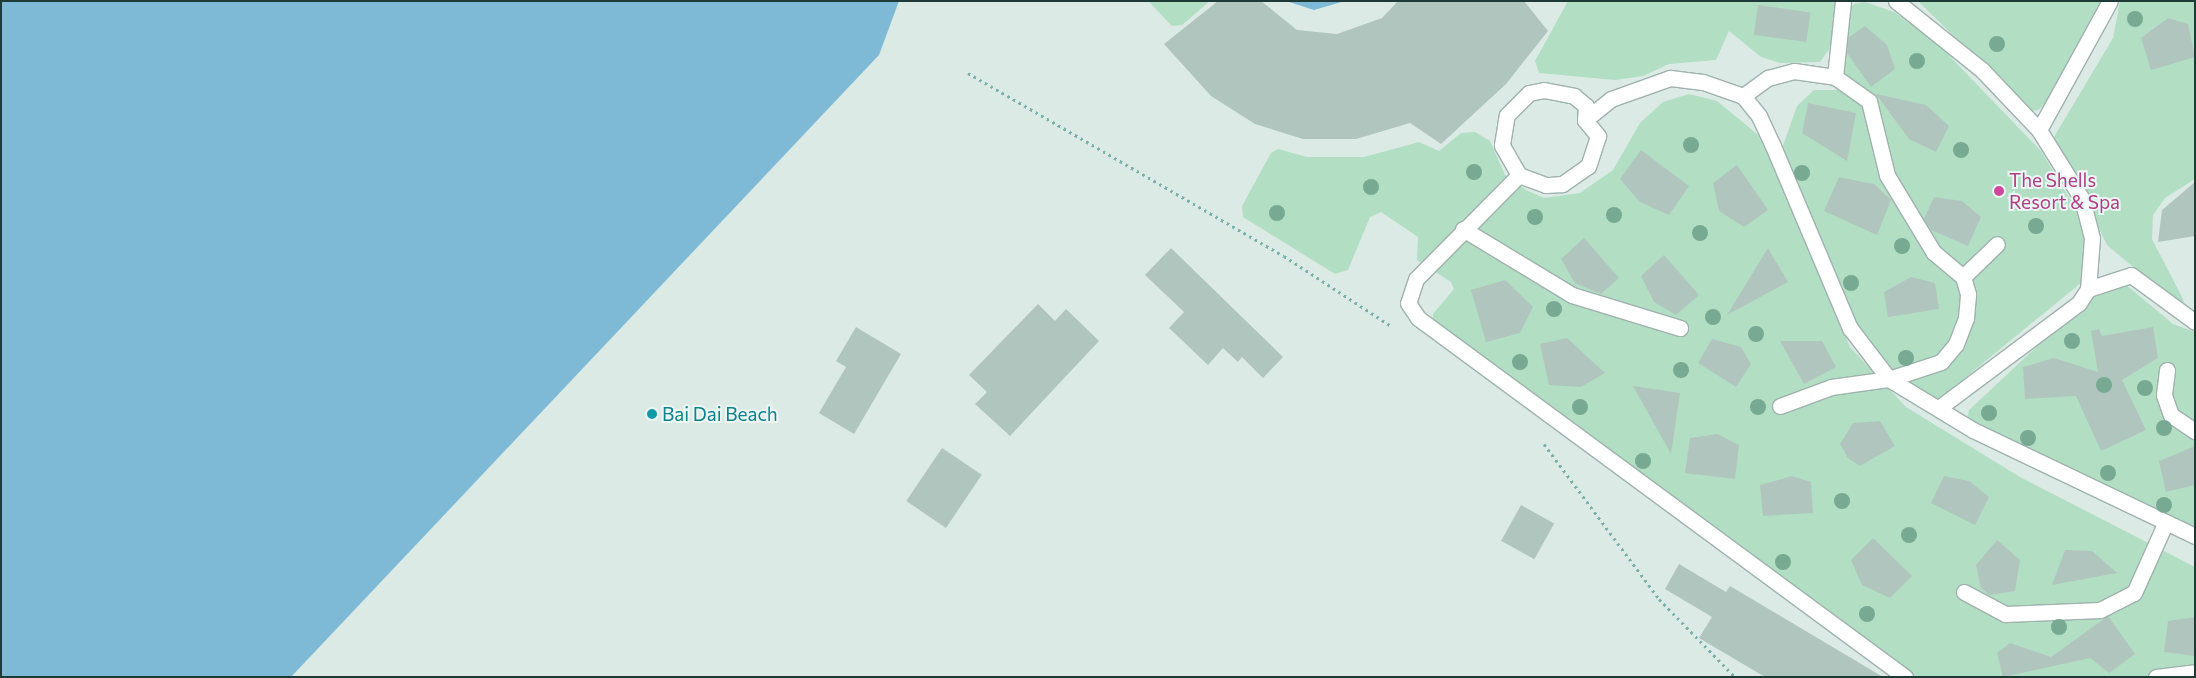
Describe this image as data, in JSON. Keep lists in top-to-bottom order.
{
  "places": ["The Shells Resort & Spa", "Bai Dai Beach"]
}
